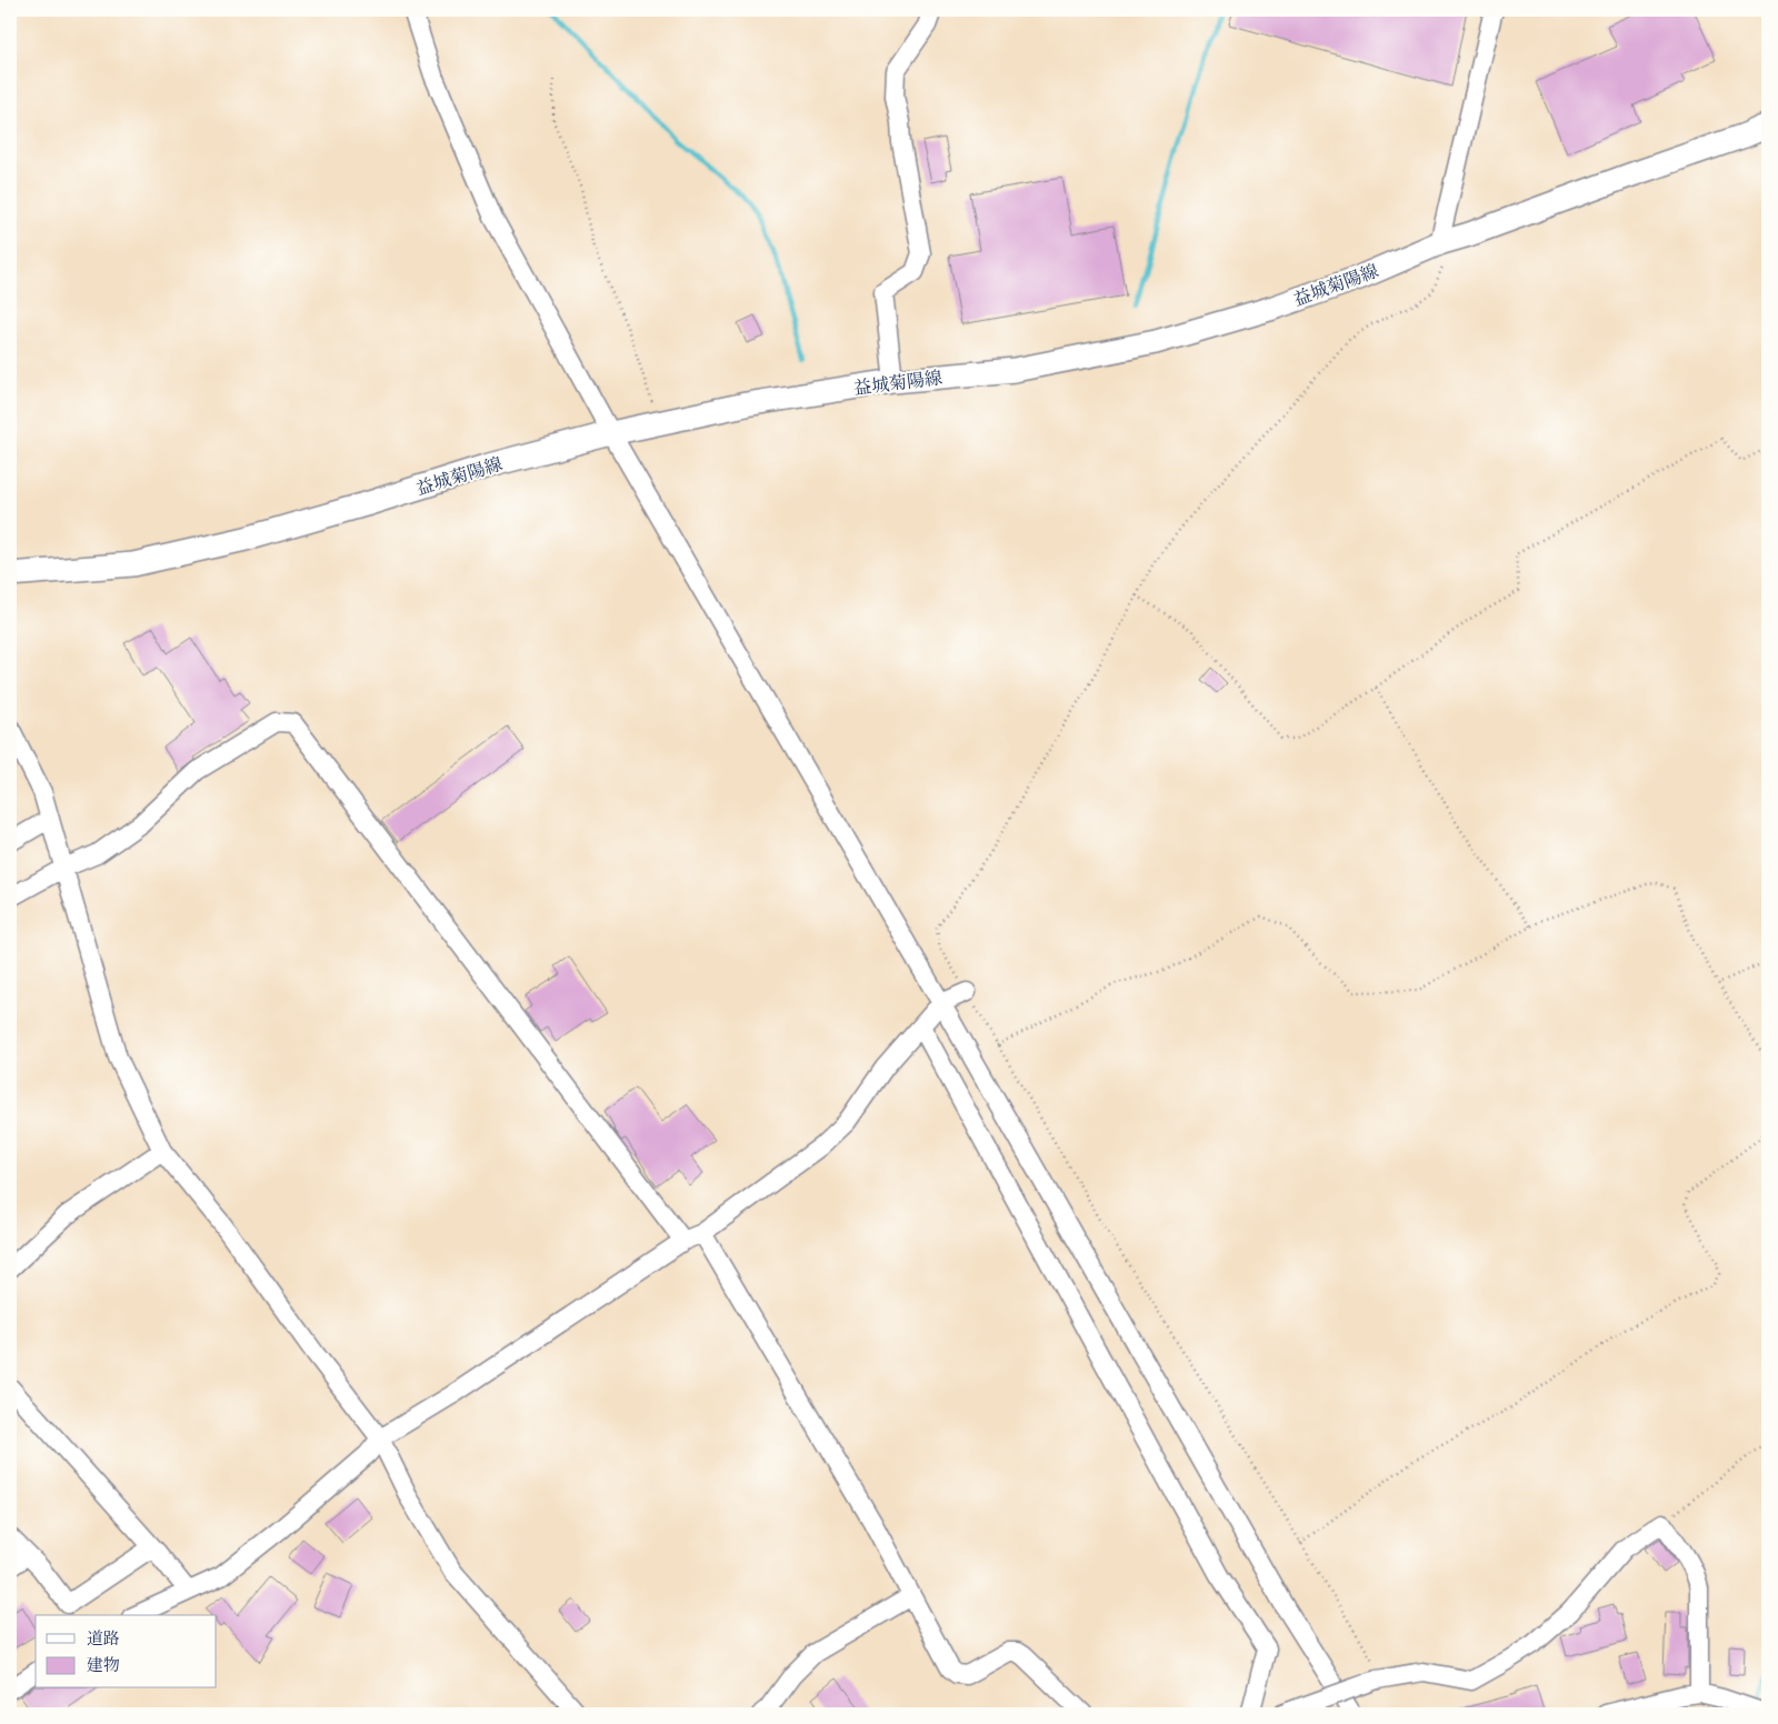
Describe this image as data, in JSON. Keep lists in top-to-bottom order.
{
  "streets": {
    "main road": ["益城菊陽線"]
  },
  "legend": ["道路", "建物"]
}
